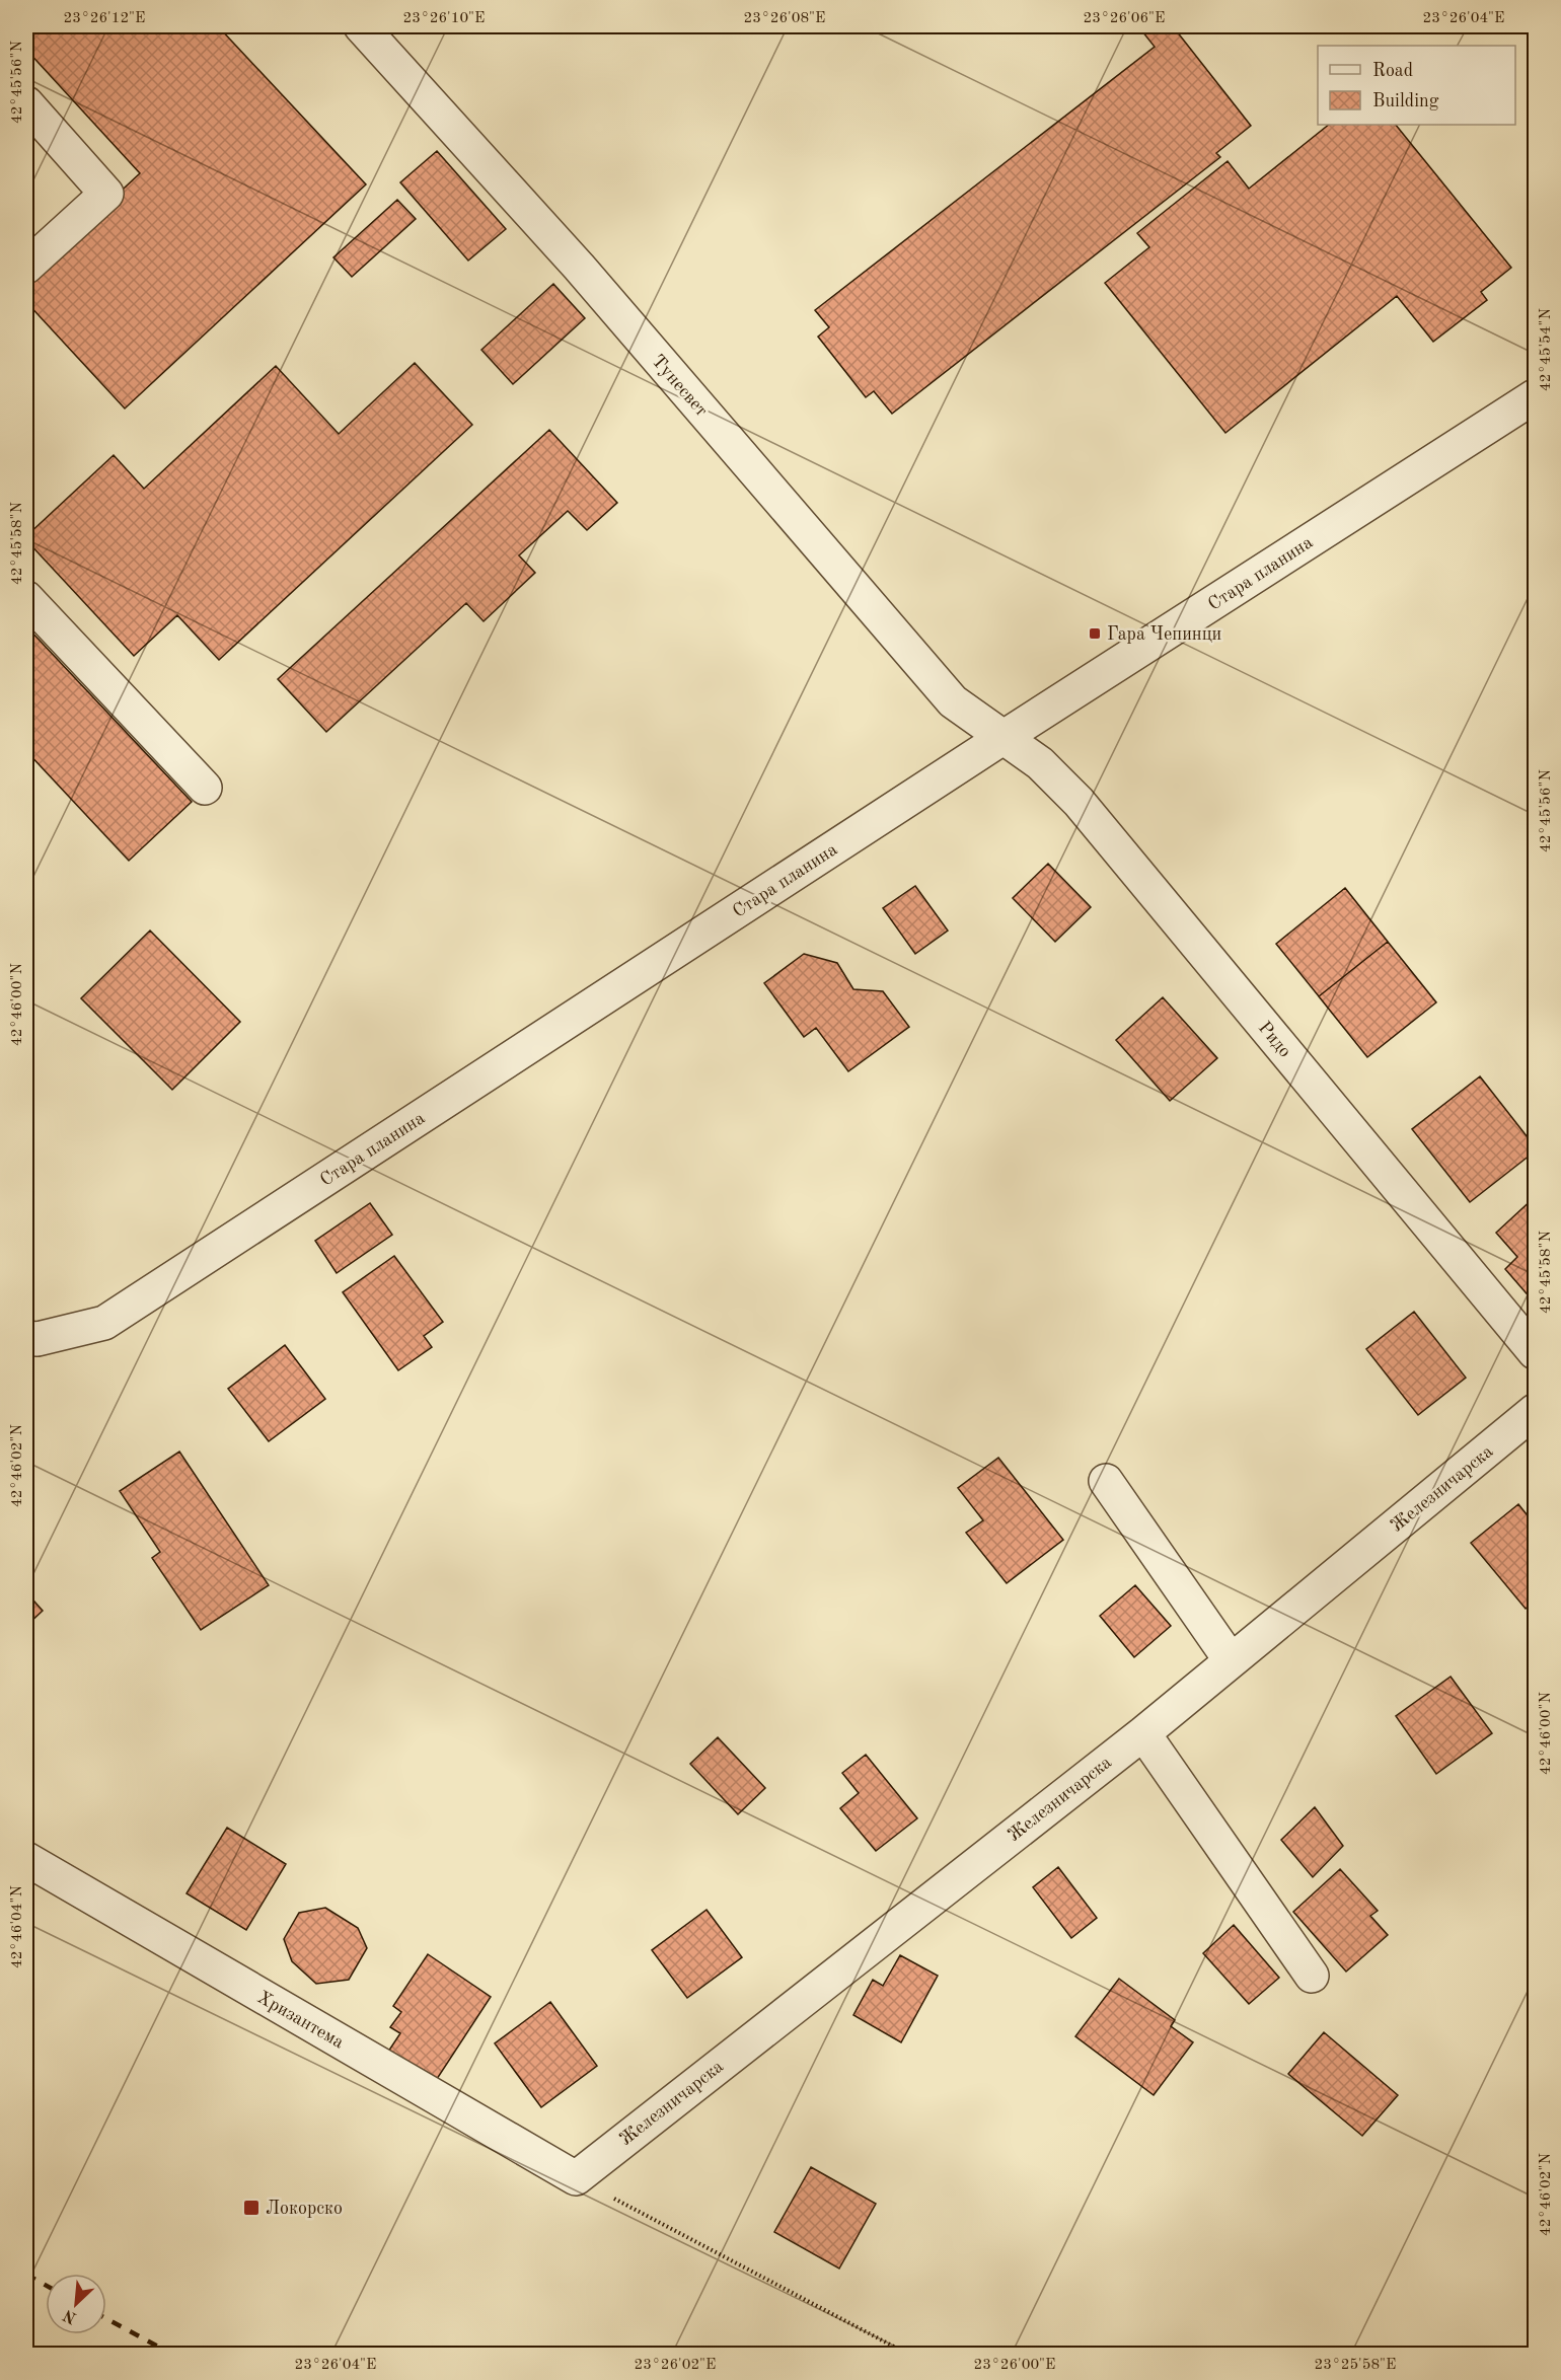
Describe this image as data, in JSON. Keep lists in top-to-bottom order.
{
  "streets": {
    "street": [
      "Тунесвет",
      "Стара планина",
      "Ридо",
      "Железничарска",
      "Хризантема"
    ]
  },
  "crossings": [
    ["Тунесвет", "Стара планина"],
    ["Тунесвет", "Ридо"],
    ["Стара планина", "Ридо"],
    ["Железничарска", "Хризантема"]
  ],
  "places": {
    "transit": ["Гара Чепинци", "Локорско"]
  },
  "legend": ["Road", "Building"],
  "north": "bottom left",
  "coordinates": [
    "23°26'12\"E",
    "23°26'10\"E",
    "23°26'08\"E",
    "23°26'06\"E",
    "23°26'04\"E",
    "42°45'56\"N",
    "42°45'54\"N",
    "42°45'58\"N",
    "42°46'00\"N",
    "42°46'02\"N",
    "42°46'04\"N",
    "23°26'02\"E",
    "23°26'00\"E",
    "23°25'58\"E"
  ]
}
